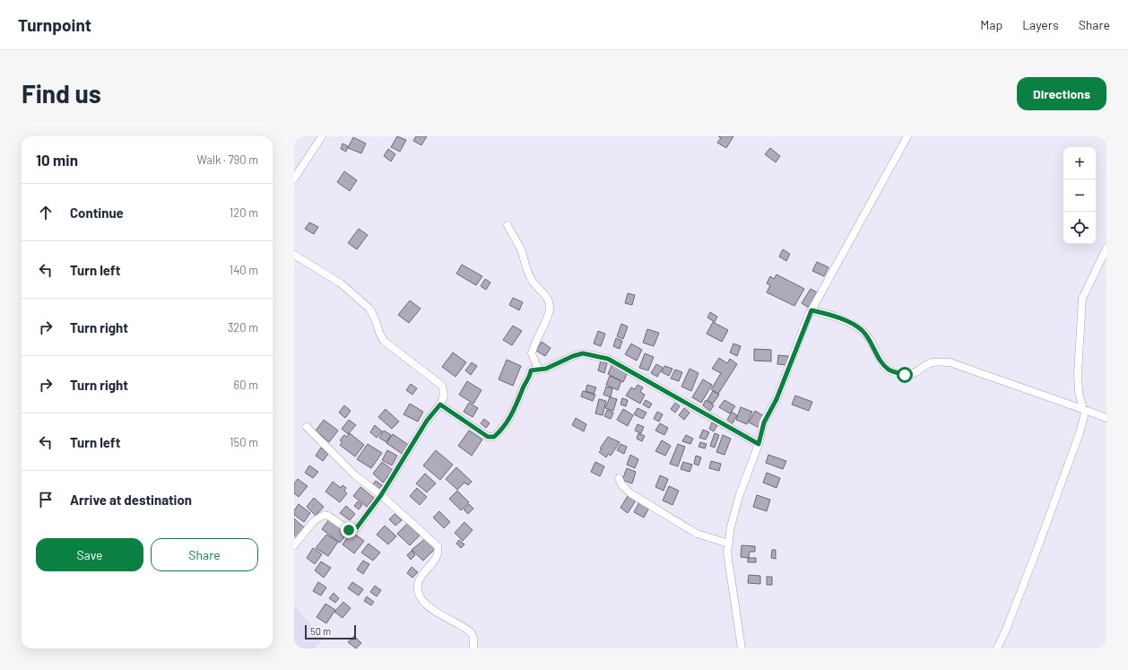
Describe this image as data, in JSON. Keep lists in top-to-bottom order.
{
  "scale_bar": "50 m",
  "page": {
    "header": "Turnpoint",
    "nav": ["Map", "Layers", "Share"],
    "buttons": [
      "Directions",
      ["Save", "Share"]
    ],
    "title": "Find us",
    "heading": ["10 min", "Walk · 790 m"],
    "map_buttons": ["+", "−"],
    "list": [
      ["Continue", "120 m"],
      ["Turn left", "140 m"],
      ["Turn right", "320 m"],
      ["Turn right", "60 m"],
      ["Turn left", "150 m"],
      "Arrive at destination"
    ],
    "scale": "50 m"
  }
}
